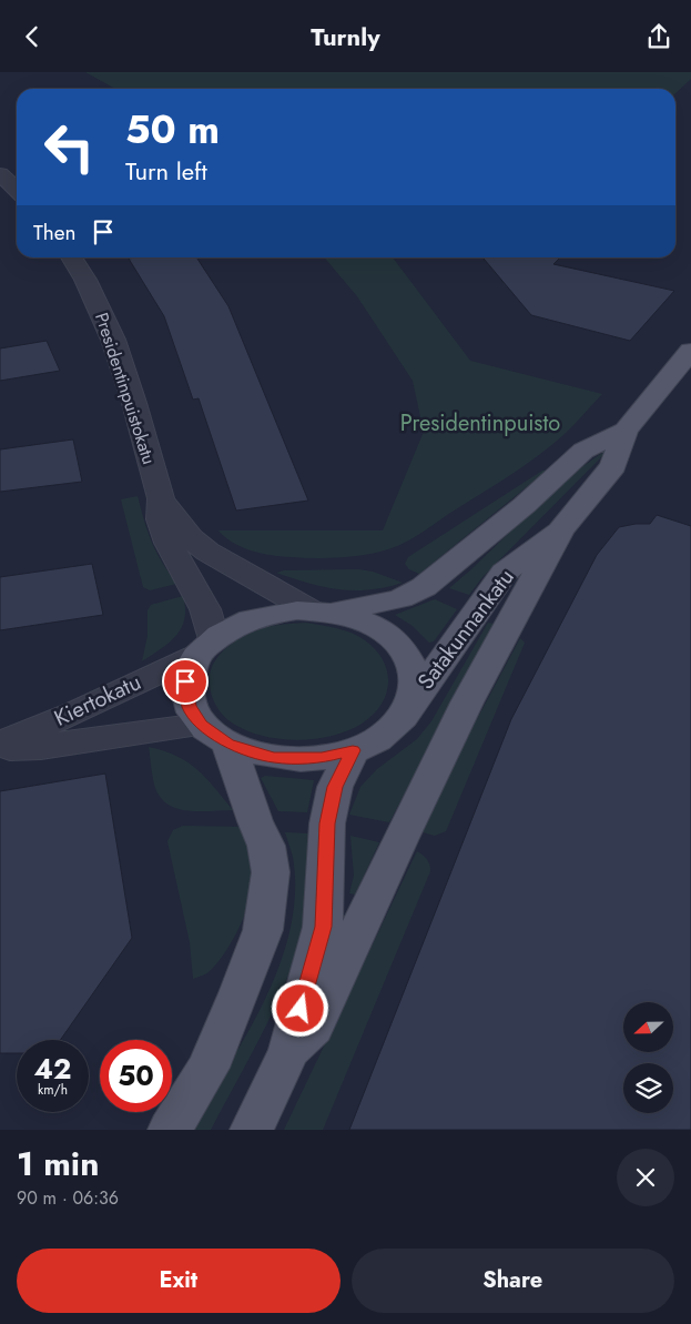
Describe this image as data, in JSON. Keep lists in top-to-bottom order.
{
  "streets": {
    "main road": ["Satakunnankatu"],
    "street": ["Presidentinpuistokatu", "Kiertokatu"]
  },
  "crossings": [
    ["Presidentinpuistokatu", "Satakunnankatu"],
    ["Presidentinpuistokatu", "Kiertokatu"],
    ["Satakunnankatu", "Kiertokatu"]
  ],
  "parks": ["Presidentinpuisto"],
  "north": "left",
  "page": {
    "header": "Turnly",
    "turn": ["50 m", "Turn left"],
    "then": "Then",
    "speed": "42 km/h",
    "limit": "50",
    "heading": ["1 min", "90 m · 06:36"],
    "buttons": ["Exit", "Share"]
  }
}
